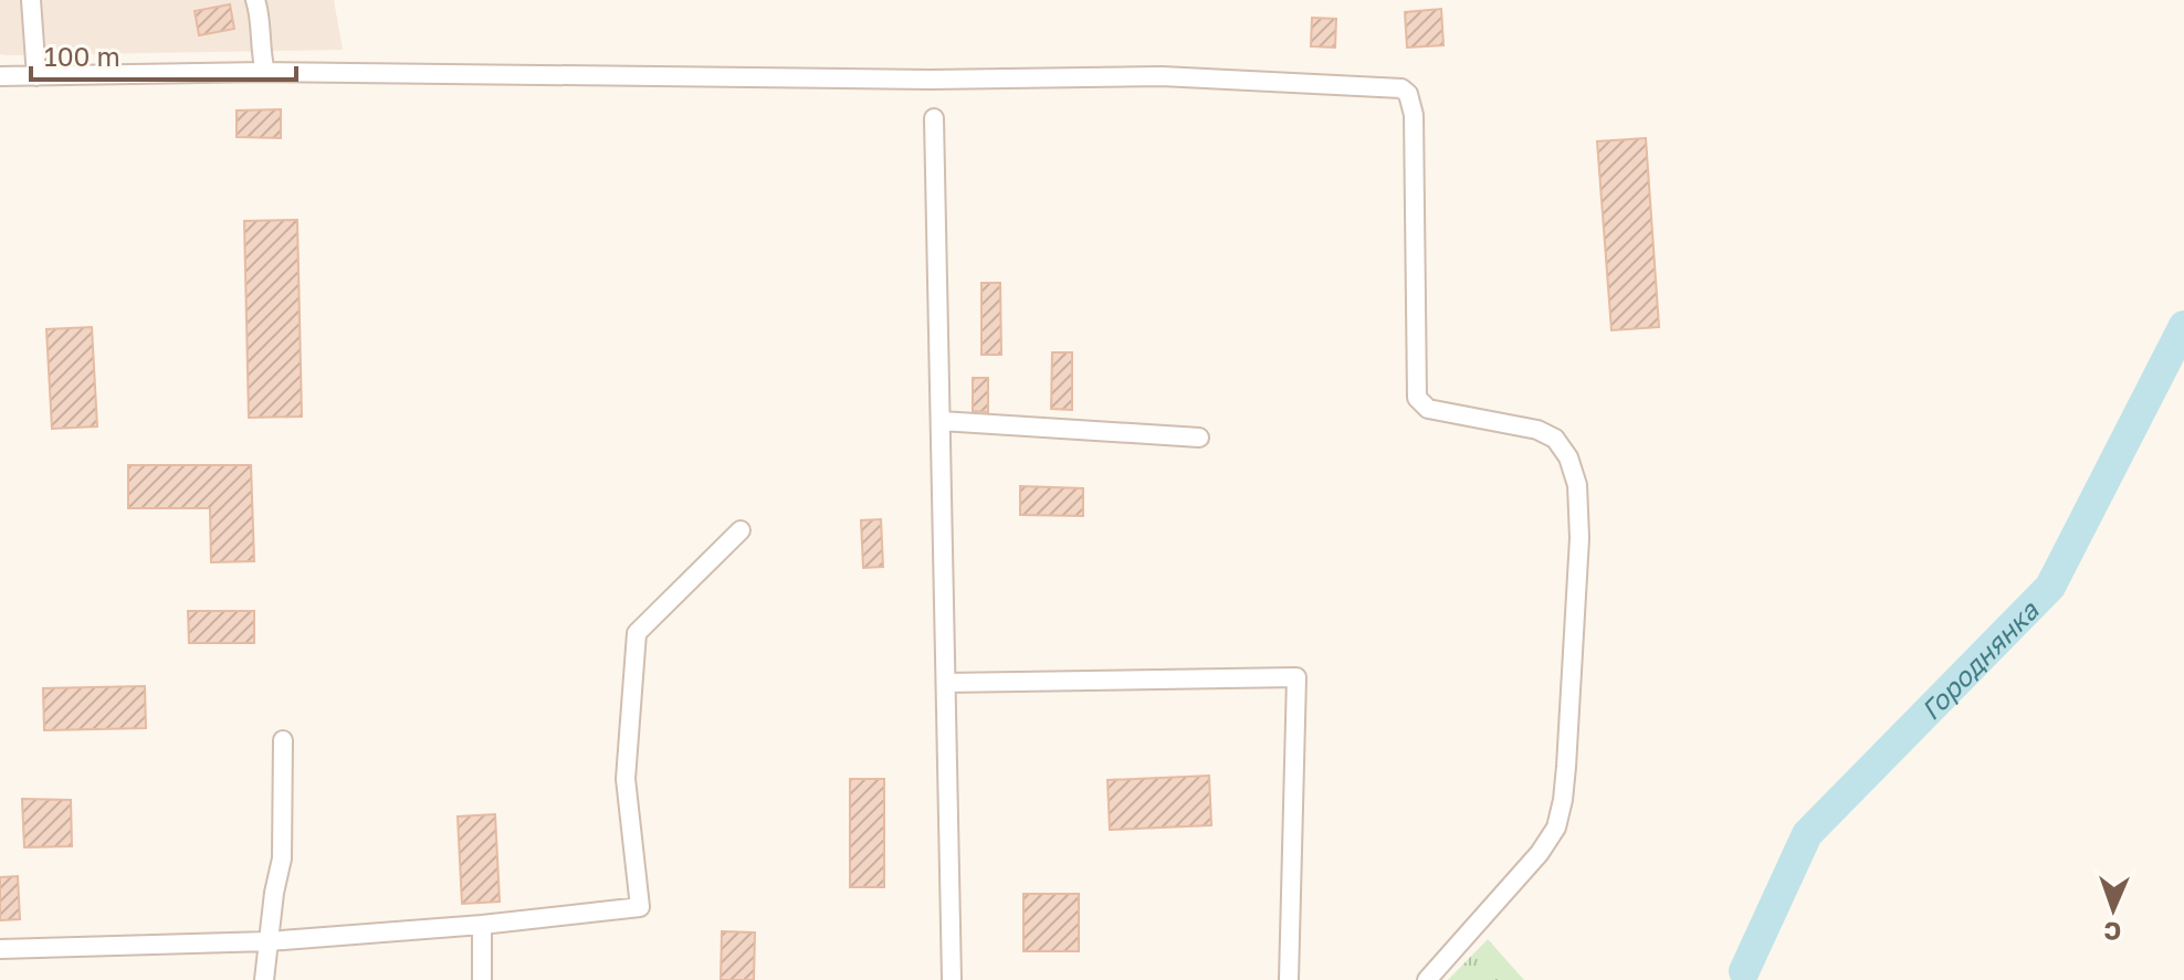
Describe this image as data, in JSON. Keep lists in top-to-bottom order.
{
  "water": ["Городнянка"],
  "scale_bar": "100 m",
  "north": "bottom"
}
